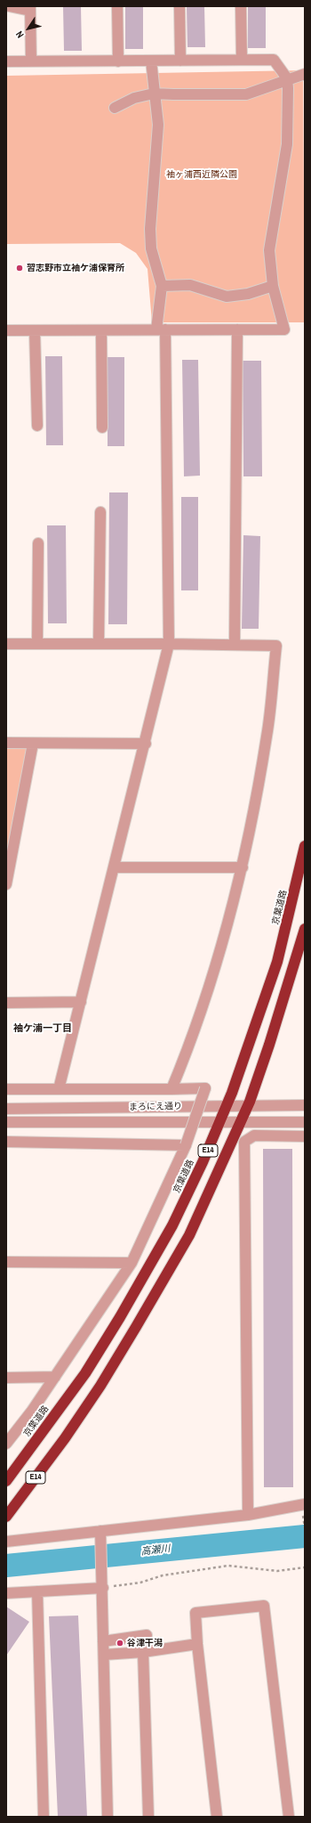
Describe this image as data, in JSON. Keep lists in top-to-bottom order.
{
  "streets": {
    "highway": ["京葉道路", "E14"],
    "street": ["まろにえ通り"]
  },
  "crossings": [
    ["京葉道路", "まろにえ通り"],
    ["まろにえ通り", "E14"]
  ],
  "districts": ["袖ケ浦一丁目"],
  "water": ["高瀬川"],
  "parks": ["袖ヶ浦西近隣公園"],
  "places": ["習志野市立袖ケ浦保育所", "谷津干潟"],
  "north": "bottom left"
}
